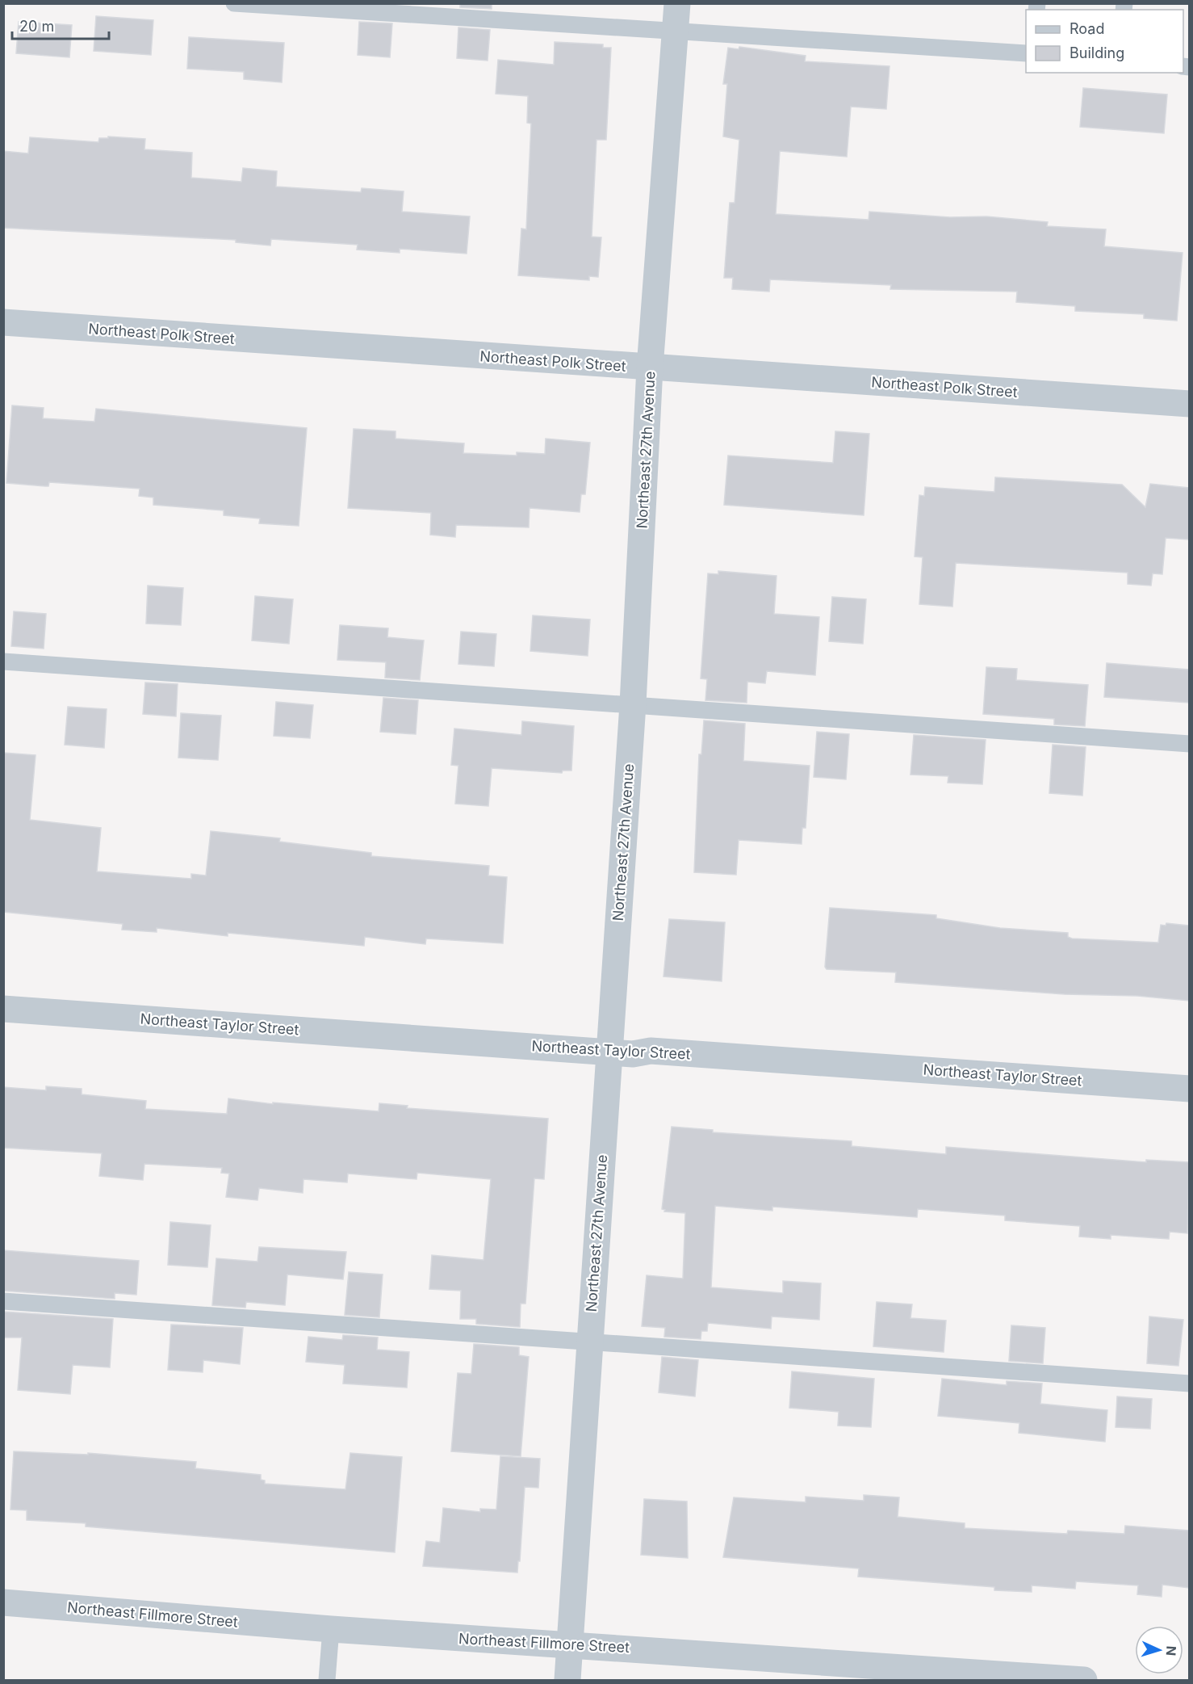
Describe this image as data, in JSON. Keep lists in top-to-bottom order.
{
  "streets": {
    "street": [
      "Northeast Polk Street",
      "Northeast 27th Avenue",
      "Northeast Taylor Street",
      "Northeast Fillmore Street"
    ]
  },
  "crossings": [
    ["Northeast Polk Street", "Northeast 27th Avenue"],
    ["Northeast 27th Avenue", "Northeast Taylor Street"],
    ["Northeast 27th Avenue", "Northeast Fillmore Street"]
  ],
  "legend": ["Road", "Building"],
  "scale_bar": "20 m",
  "north": "right"
}
